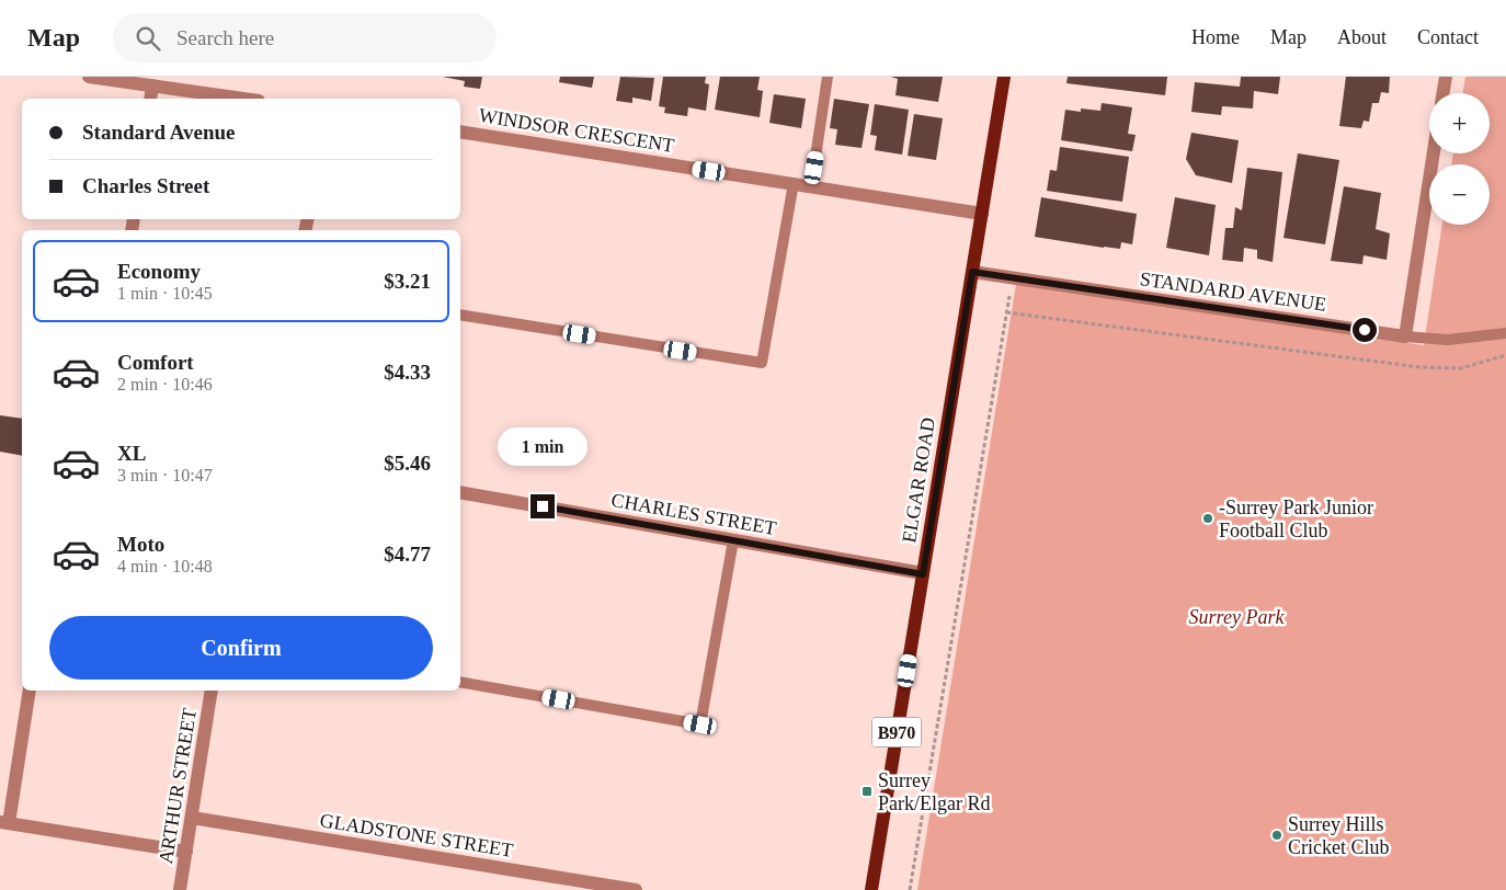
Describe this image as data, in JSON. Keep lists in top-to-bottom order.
{
  "streets": {
    "main road": ["ELGAR ROAD", "B970"],
    "street": [
      "WINDSOR CRESCENT",
      "STANDARD AVENUE",
      "CHARLES STREET",
      "ARTHUR STREET",
      "GLADSTONE STREET"
    ]
  },
  "crossings": [
    ["WINDSOR CRESCENT", "ELGAR ROAD"],
    ["STANDARD AVENUE", "ELGAR ROAD"],
    ["ELGAR ROAD", "CHARLES STREET"],
    ["ARTHUR STREET", "GLADSTONE STREET"]
  ],
  "parks": ["Surrey Park"],
  "places": {
    "other": ["-Surrey Park Junior Football Club", "Surrey Hills Cricket Club"],
    "transit": ["Surrey Park/Elgar Rd"]
  },
  "page": {
    "header": "Map",
    "search": "Search here",
    "nav": [
      "Home",
      "Map",
      "About",
      "Contact"
    ],
    "map_buttons": ["+", "−"],
    "banner": ["Standard Avenue", "Charles Street"],
    "list": [
      {
        "name": "Economy",
        "note": "1 min · 10:45",
        "value": "$3.21"
      },
      {
        "name": "Comfort",
        "note": "2 min · 10:46",
        "value": "$4.33"
      },
      {
        "name": "XL",
        "note": "3 min · 10:47",
        "value": "$5.46"
      },
      {
        "name": "Moto",
        "note": "4 min · 10:48",
        "value": "$4.77"
      }
    ],
    "bubble": "1 min",
    "buttons": "Confirm"
  }
}
